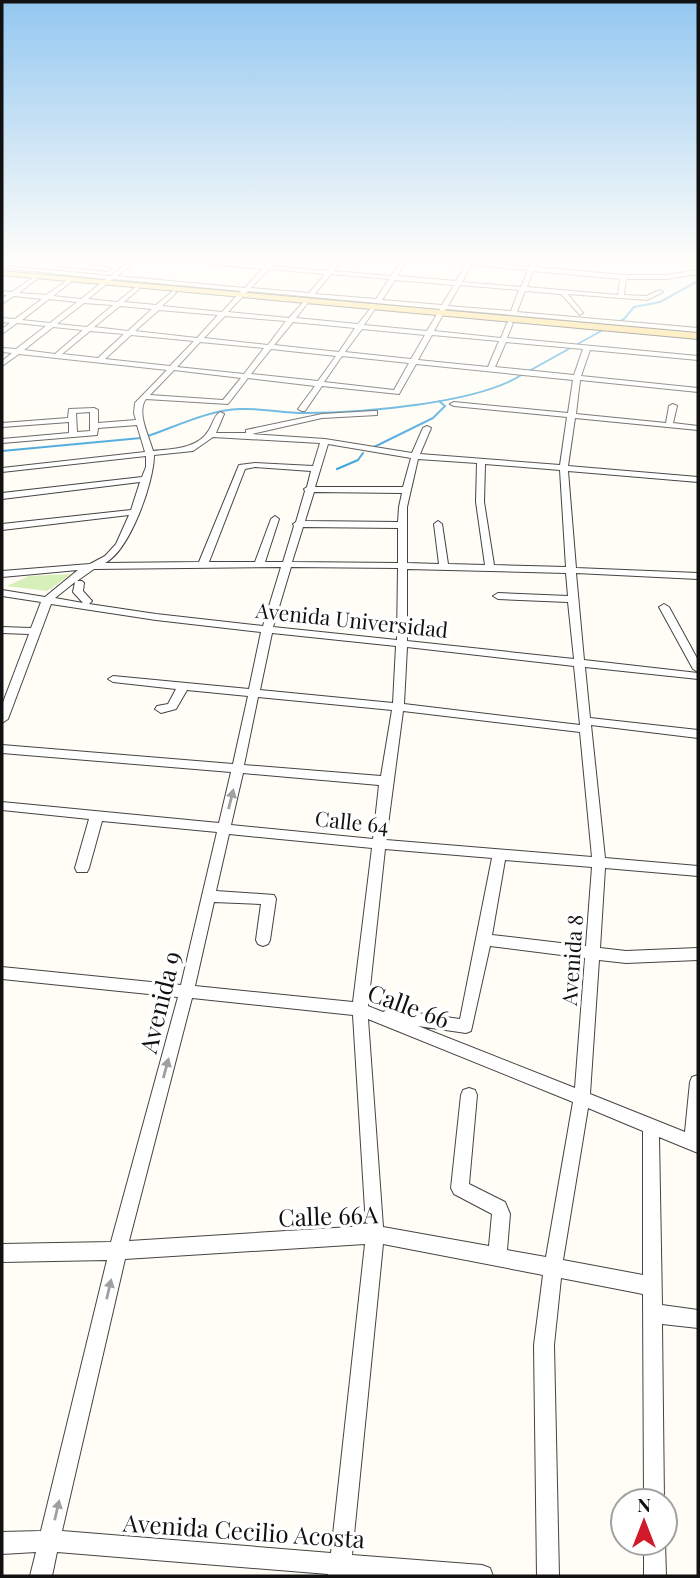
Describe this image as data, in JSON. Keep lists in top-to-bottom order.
{
  "streets": {
    "street": [
      "Avenida Universidad",
      "Calle 64",
      "Avenida 8",
      "Avenida 9",
      "Calle 66",
      "Calle 66A",
      "Avenida Cecilio Acosta"
    ]
  },
  "crossings": [
    ["Avenida Universidad", "Avenida 8"],
    ["Avenida Universidad", "Avenida 9"],
    ["Calle 64", "Avenida 8"],
    ["Calle 64", "Avenida 9"],
    ["Avenida 8", "Calle 66"],
    ["Avenida 8", "Calle 66A"],
    ["Avenida 9", "Calle 66"],
    ["Avenida 9", "Calle 66A"],
    ["Avenida 9", "Avenida Cecilio Acosta"]
  ],
  "one_way": ["Avenida 9"],
  "north": "top"
}
